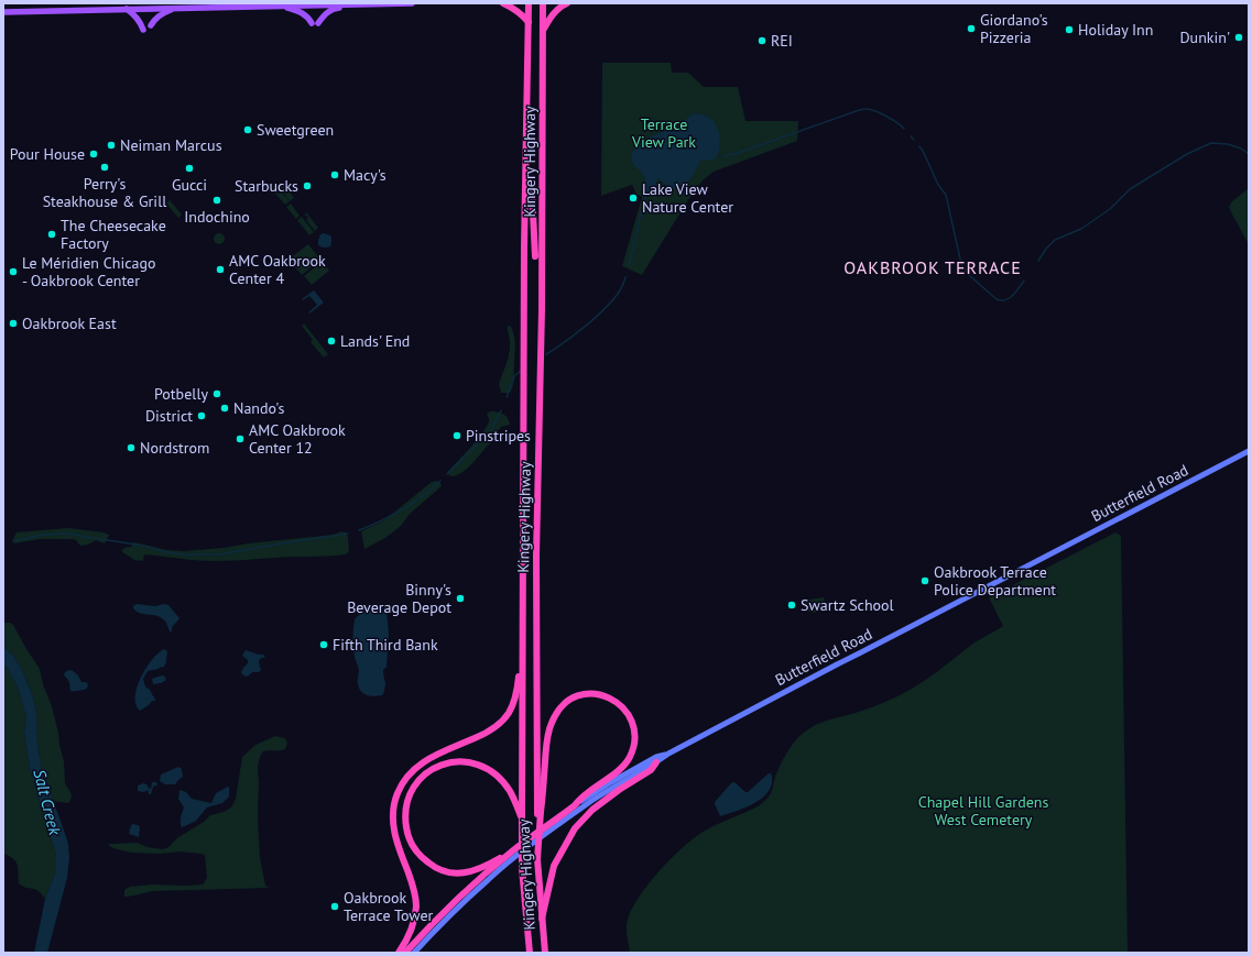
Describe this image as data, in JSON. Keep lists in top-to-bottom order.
{
  "streets": {
    "highway": ["Kingery Highway", "Butterfield Road"]
  },
  "districts": ["OAKBROOK TERRACE"],
  "water": ["Salt Creek"],
  "parks": ["Terrace View Park", "Chapel Hill Gardens West Cemetery"],
  "places": [
    "Giordano's Pizzeria",
    "Holiday Inn",
    "Dunkin'",
    "REI",
    "Sweetgreen",
    "Neiman Marcus",
    "Pour House",
    "Perry's Steakhouse & Grill",
    "Gucci",
    "Macy's",
    "Starbucks",
    "Lake View Nature Center",
    "Indochino",
    "The Cheesecake Factory",
    "AMC Oakbrook Center 4",
    "Le Méridien Chicago - Oakbrook Center",
    "Oakbrook East",
    "Lands' End",
    "Potbelly",
    "Nando's",
    "District",
    "Pinstripes",
    "AMC Oakbrook Center 12",
    "Nordstrom",
    "Oakbrook Terrace Police Department",
    "Binny's Beverage Depot",
    "Swartz School",
    "Fifth Third Bank",
    "Oakbrook Terrace Tower"
  ]
}
